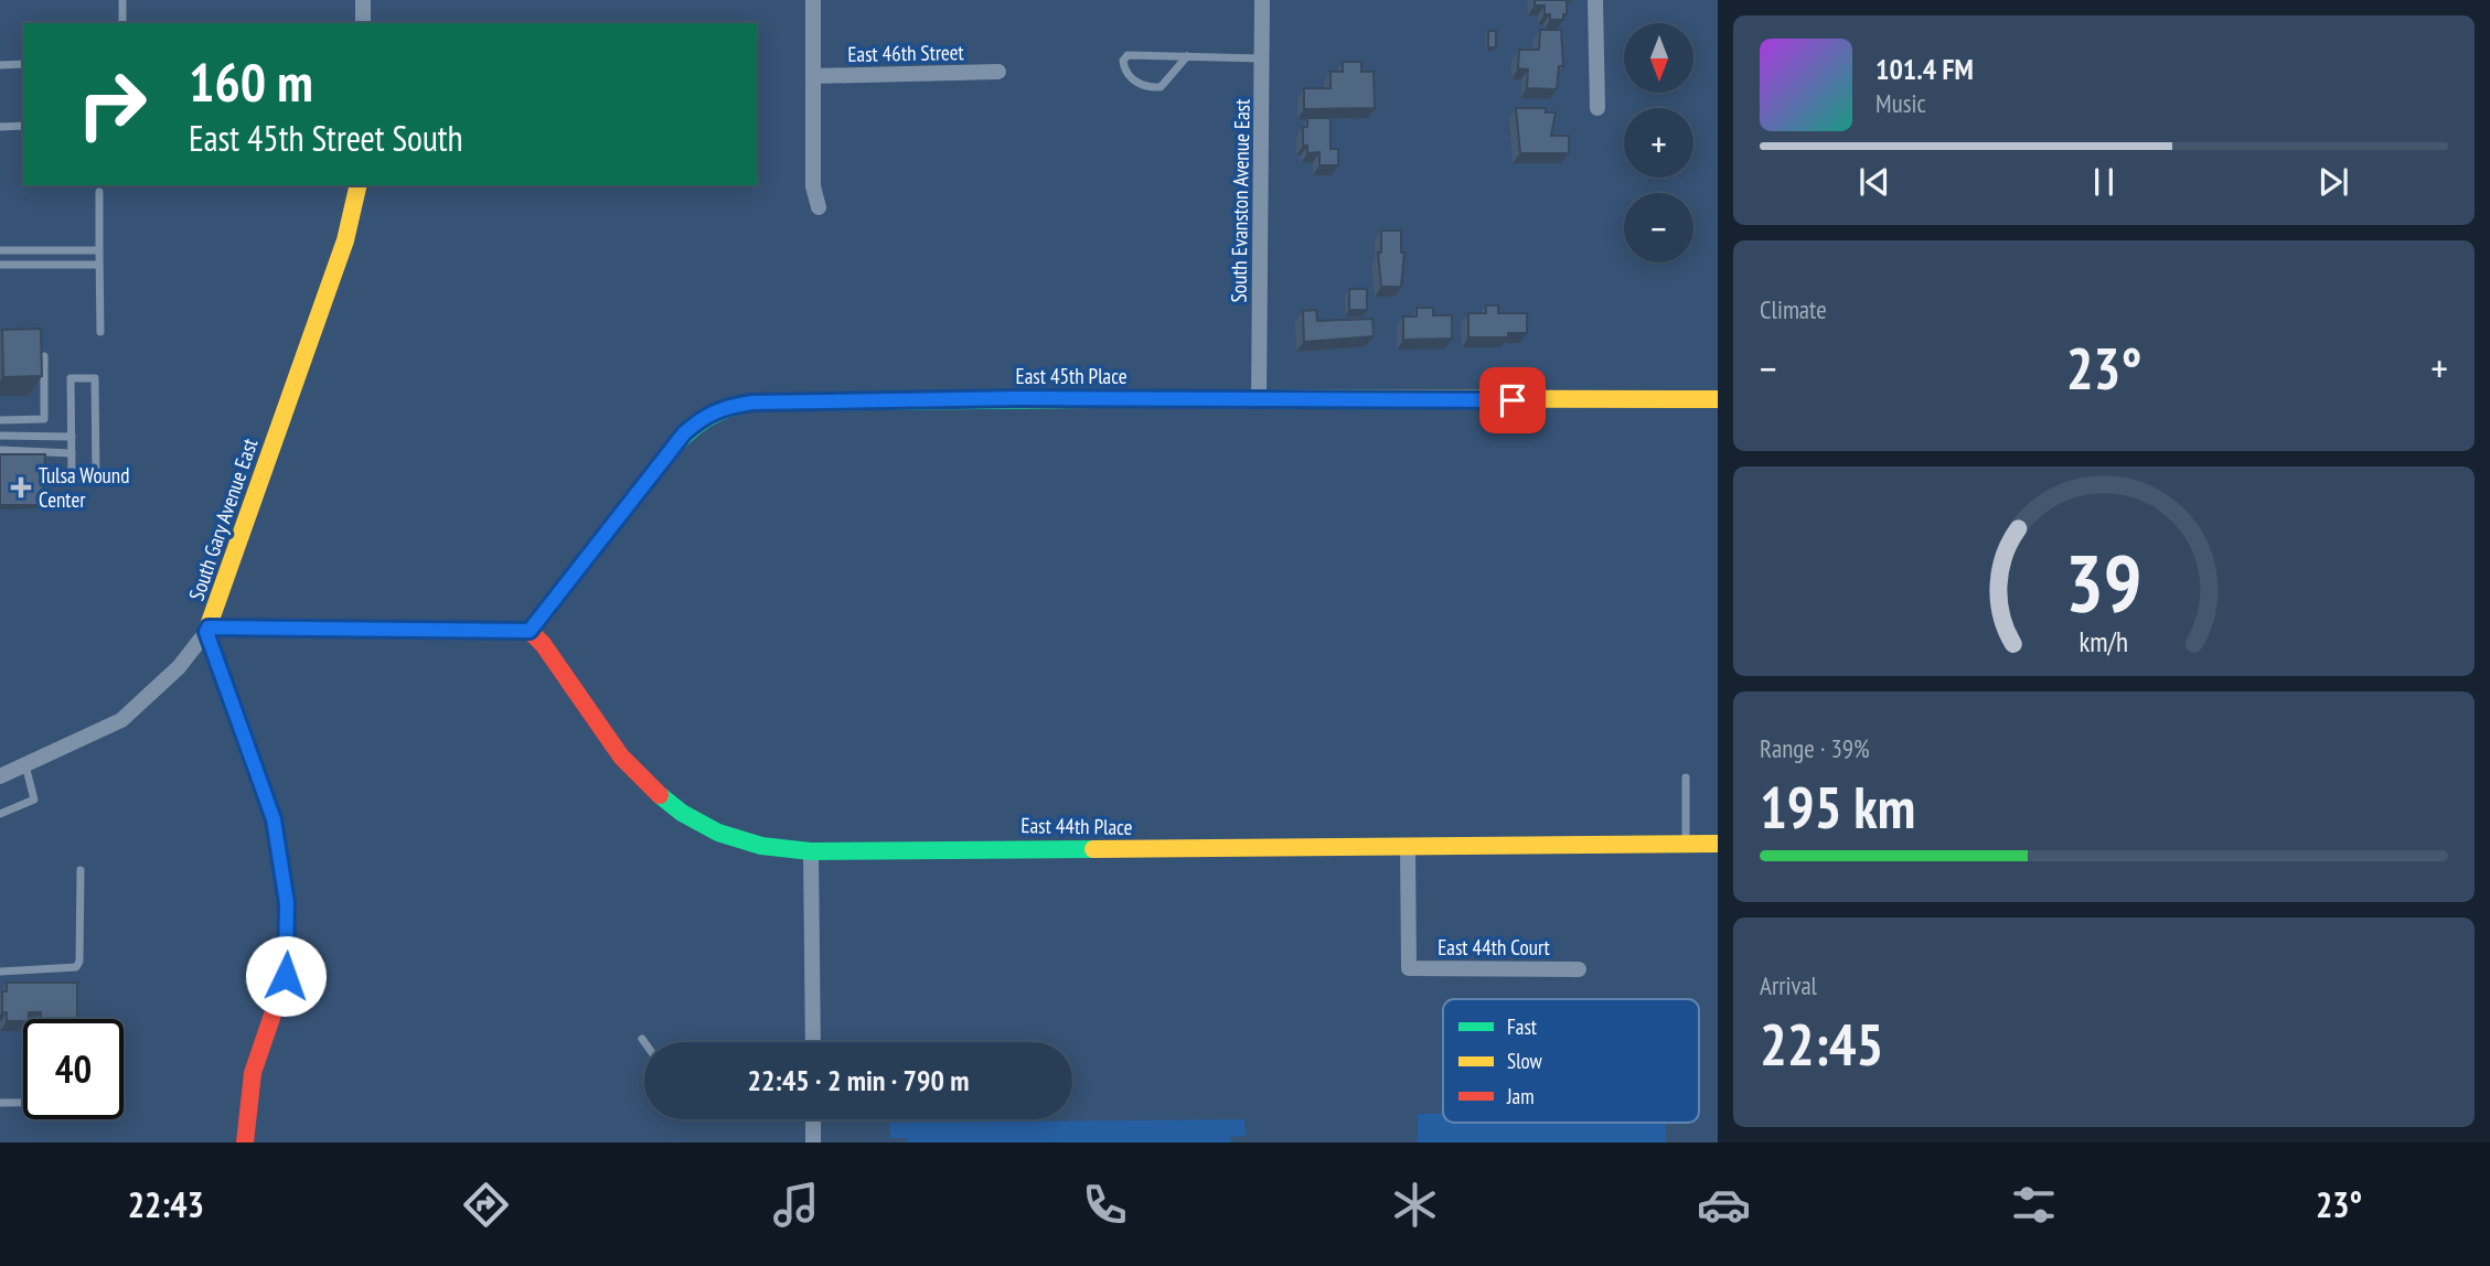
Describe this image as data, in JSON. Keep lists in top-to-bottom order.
{
  "streets": {
    "street": [
      "East 46th Street",
      "South Evanston Avenue East",
      "East 45th Place",
      "South Gary Avenue East",
      "East 44th Place",
      "East 44th Court"
    ]
  },
  "crossings": [
    ["South Evanston Avenue East", "East 45th Place"],
    ["East 45th Place", "East 44th Place"],
    ["East 44th Place", "East 44th Court"]
  ],
  "places": {
    "health": ["Tulsa Wound Center"]
  },
  "legend": ["Fast", "Slow", "Jam"],
  "north": "bottom",
  "page": {
    "map_buttons": ["+", "−"],
    "turn": ["160 m", "East 45th Street South"],
    "song": ["101.4 FM", "Music"],
    "tile": [
      "Climate",
      ["Range · 39%", "195 km"],
      ["Arrival", "22:45"]
    ],
    "heat": ["−", "23°", "+"],
    "limit": "40",
    "trip": "22:45 · 2 min · 790 m",
    "tabs": ["22:43", "23°"],
    "gauge": ["39", "km/h"]
  }
}
